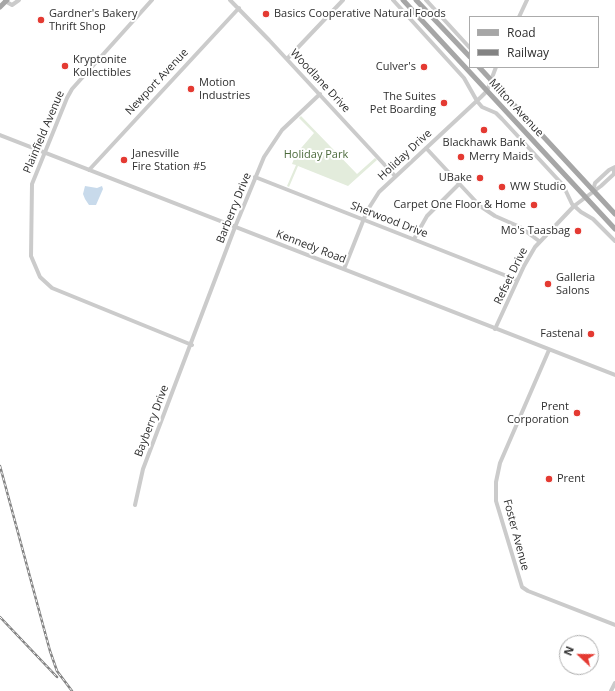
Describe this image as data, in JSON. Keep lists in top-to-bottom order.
{
  "streets": {
    "main road": ["Milton Avenue"],
    "street": [
      "Woodlane Drive",
      "Newport Avenue",
      "Plainfield Avenue",
      "Holiday Drive",
      "Barberry Drive",
      "Sherwood Drive",
      "Kennedy Road",
      "Refset Drive",
      "Bayberry Drive",
      "Foster Avenue"
    ]
  },
  "crossings": [
    ["Woodlane Drive", "Newport Avenue"],
    ["Woodlane Drive", "Holiday Drive"],
    ["Woodlane Drive", "Barberry Drive"],
    ["Newport Avenue", "Kennedy Road"],
    ["Milton Avenue", "Holiday Drive"],
    ["Milton Avenue", "Refset Drive"],
    ["Plainfield Avenue", "Barberry Drive"],
    ["Plainfield Avenue", "Kennedy Road"],
    ["Plainfield Avenue", "Bayberry Drive"],
    ["Holiday Drive", "Sherwood Drive"],
    ["Holiday Drive", "Kennedy Road"],
    ["Barberry Drive", "Sherwood Drive"],
    ["Barberry Drive", "Kennedy Road"],
    ["Barberry Drive", "Bayberry Drive"],
    ["Sherwood Drive", "Refset Drive"],
    ["Kennedy Road", "Refset Drive"],
    ["Kennedy Road", "Foster Avenue"]
  ],
  "parks": ["Holiday Park"],
  "places": [
    "Basics Cooperative Natural Foods",
    "Gardner's Bakery Thrift Shop",
    "Kryptonite Kollectibles",
    "Culver's",
    "Motion Industries",
    "The Suites Pet Boarding",
    "Blackhawk Bank",
    "Merry Maids",
    "Janesville Fire Station #5",
    "UBake",
    "WW Studio",
    "Carpet One Floor & Home",
    "Mo's Taasbag",
    "Galleria Salons",
    "Fastenal",
    "Prent Corporation",
    "Prent"
  ],
  "legend": ["Road", "Railway"],
  "north": "left"
}
